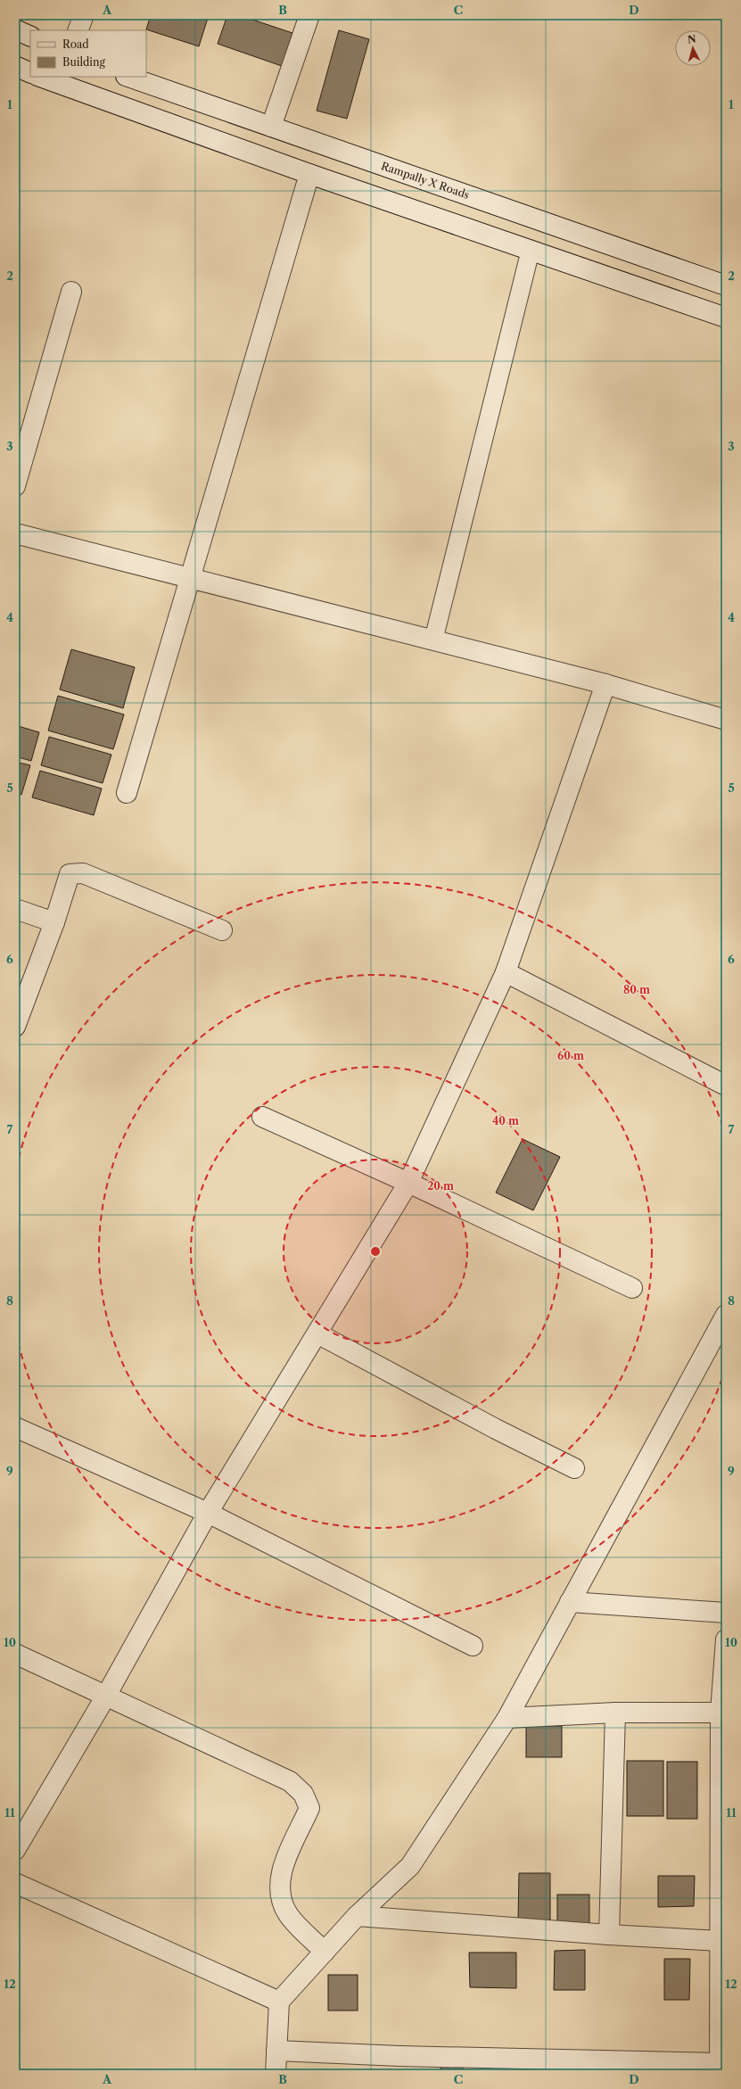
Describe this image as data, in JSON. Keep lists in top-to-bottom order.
{
  "streets": {
    "street": ["Rampally X Roads"]
  },
  "legend": ["Road", "Building"],
  "north": "top",
  "grid": {
    "columns": [
      "A",
      "B",
      "C",
      "D"
    ],
    "rows": [
      "1",
      "2",
      "3",
      "4",
      "5",
      "6",
      "7",
      "8",
      "9",
      "10",
      "11",
      "12"
    ]
  },
  "rings": [
    "80 m",
    "60 m",
    "40 m",
    "20 m"
  ]
}
